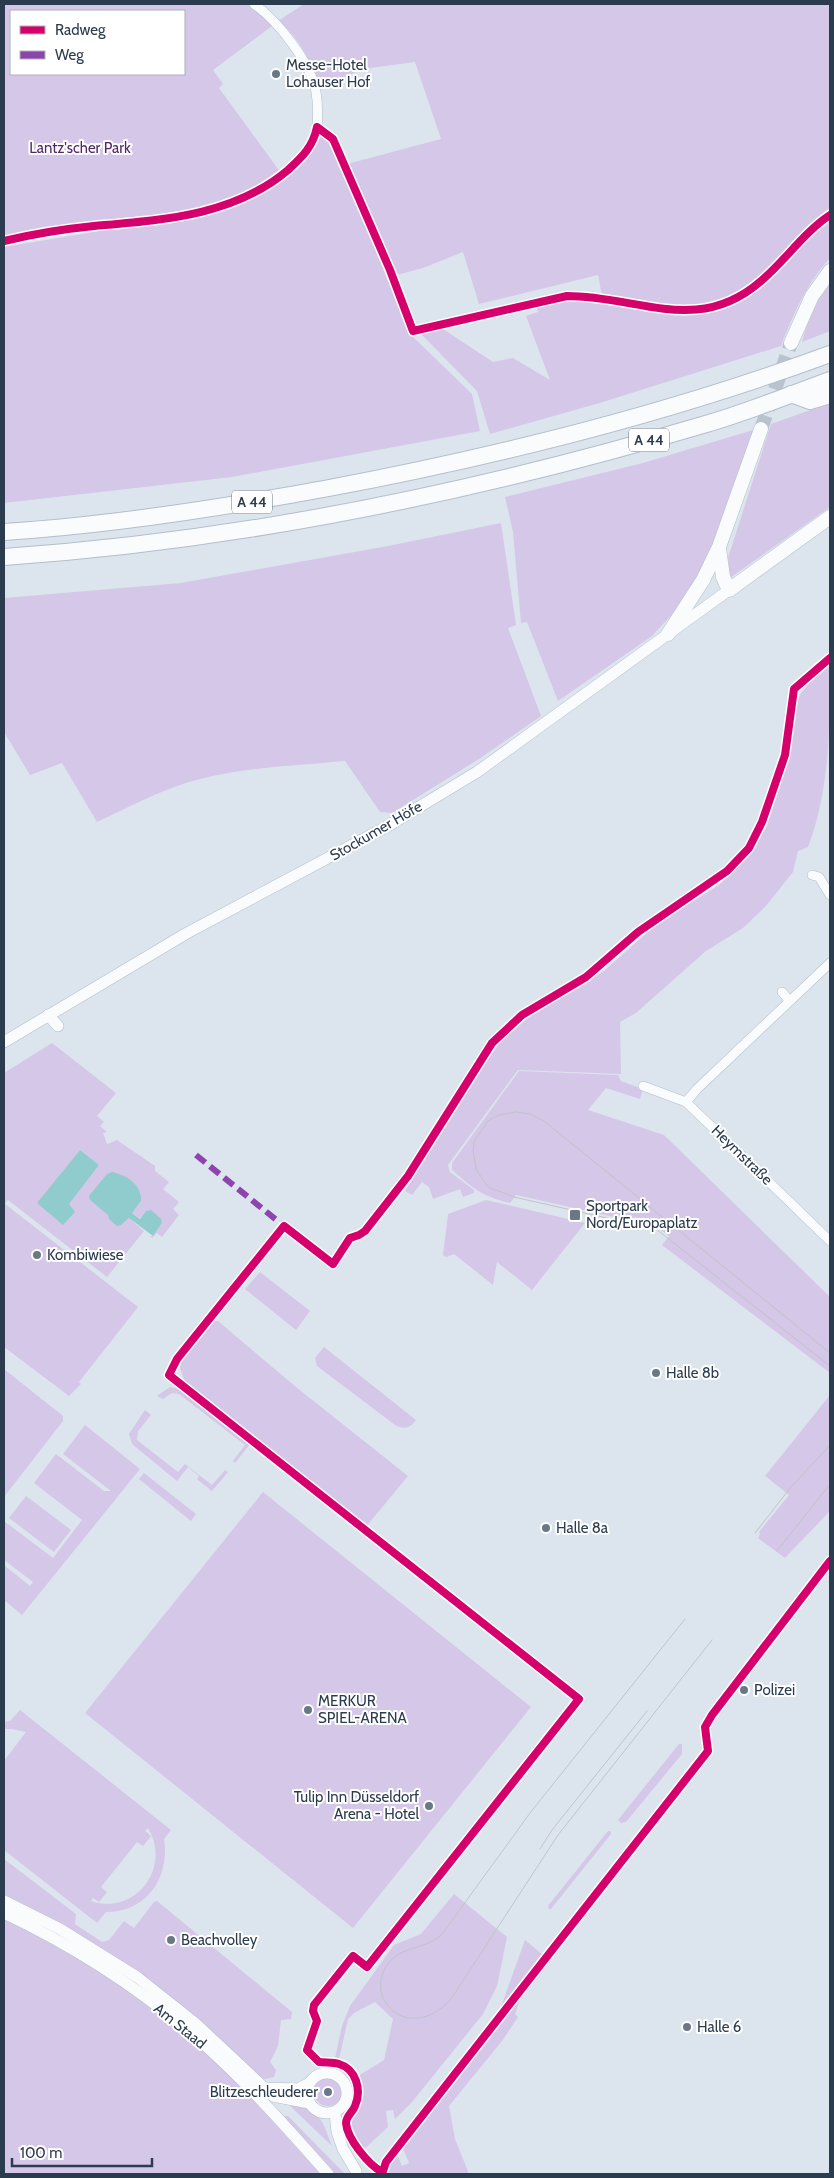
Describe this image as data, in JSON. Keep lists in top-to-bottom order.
{
  "streets": {
    "highway": ["A 44"],
    "street": ["Stockumer Höfe", "Heymstraße", "Am Staad"]
  },
  "parks": ["Lantz'scher Park"],
  "places": {
    "other": [
      "Messe-Hotel Lohauser Hof",
      "Kombiwiese",
      "Halle 8b",
      "Halle 8a",
      "Polizei",
      "MERKUR SPIEL-ARENA",
      "Tulip Inn Düsseldorf Arena - Hotel",
      "Beachvolley",
      "Halle 6",
      "Blitzeschleuderer"
    ],
    "transit": ["Sportpark Nord/Europaplatz"]
  },
  "legend": ["Radweg", "Weg"],
  "scale_bar": "100 m"
}
